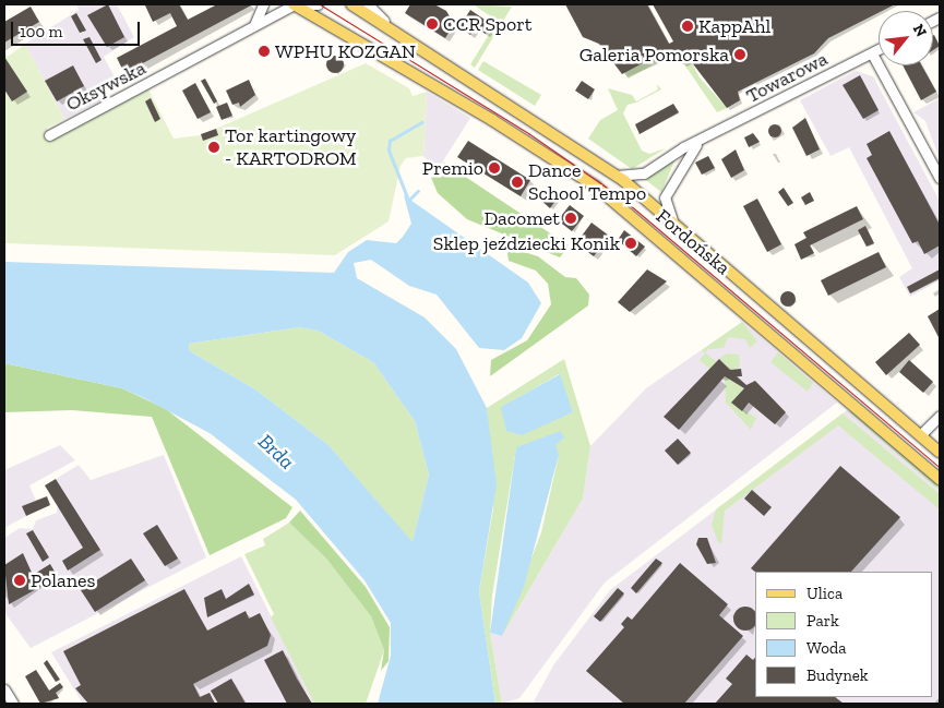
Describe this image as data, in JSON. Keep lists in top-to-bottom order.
{
  "streets": {
    "main road": ["Fordońska"],
    "street": ["Towarowa", "Oksywska"]
  },
  "crossings": [
    ["Towarowa", "Fordońska"],
    ["Oksywska", "Fordońska"]
  ],
  "water": ["Brda"],
  "places": [
    "CCR Sport",
    "KappAhl",
    "WPHU KOZGAN",
    "Galeria Pomorska",
    "Tor kartingowy - KARTODROM",
    "Premio",
    "Dance School Tempo",
    "Dacomet",
    "Sklep jeździecki Konik",
    "Polanes"
  ],
  "legend": [
    "Ulica",
    "Park",
    "Woda",
    "Budynek"
  ],
  "scale_bar": "100 m",
  "north": "top right"
}
